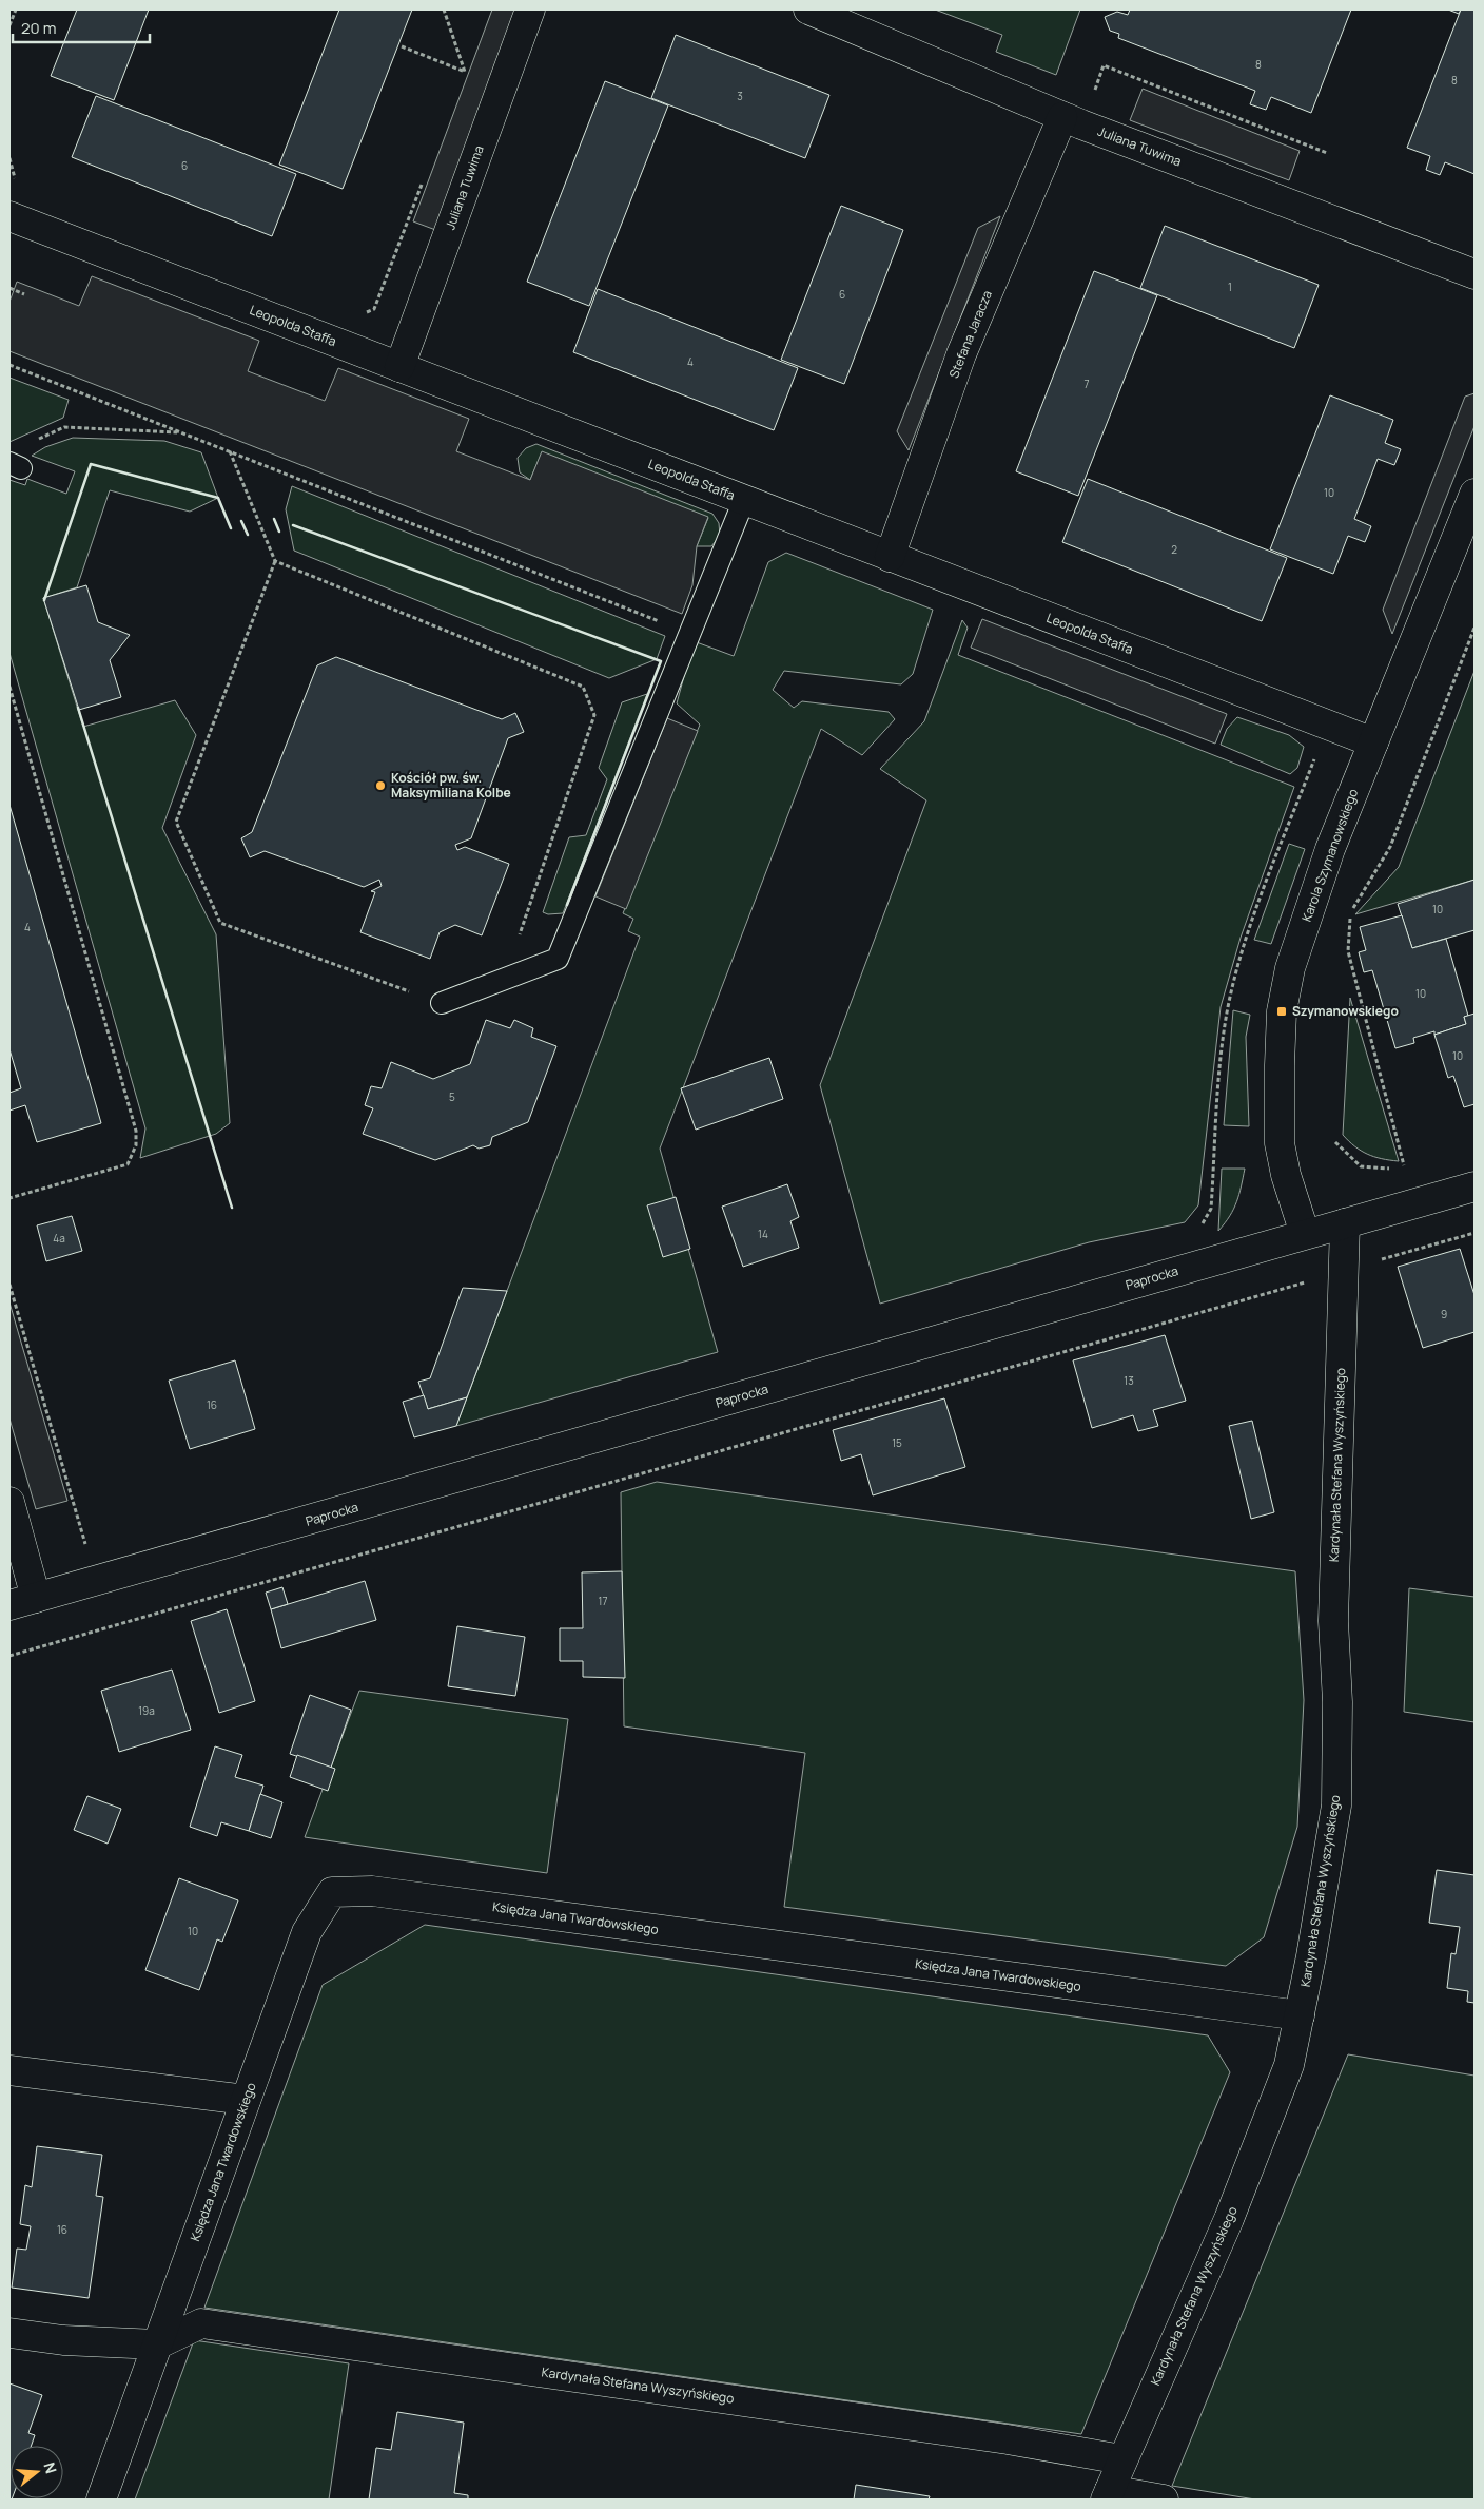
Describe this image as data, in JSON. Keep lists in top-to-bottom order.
{
  "streets": {
    "street": [
      "Juliana Tuwima",
      "Leopolda Staffa",
      "Stefana Jaracza",
      "Karola Szymanowskiego",
      "Paprocka",
      "Kardynała Stefana Wyszyńskiego",
      "Księdza Jana Twardowskiego"
    ]
  },
  "crossings": [
    ["Juliana Tuwima", "Leopolda Staffa"],
    ["Juliana Tuwima", "Stefana Jaracza"],
    ["Leopolda Staffa", "Stefana Jaracza"],
    ["Leopolda Staffa", "Karola Szymanowskiego"],
    ["Karola Szymanowskiego", "Paprocka"],
    ["Paprocka", "Kardynała Stefana Wyszyńskiego"],
    ["Kardynała Stefana Wyszyńskiego", "Księdza Jana Twardowskiego"]
  ],
  "places": {
    "other": ["Kościół pw. św. Maksymiliana Kolbe"],
    "transit": ["Szymanowskiego"]
  },
  "house_numbers": [
    "8",
    "8",
    "3",
    "6",
    "1",
    "6",
    "4",
    "7",
    "10",
    "2",
    "10",
    "4",
    "10",
    "10",
    "5",
    "14",
    "4a",
    "9",
    "13",
    "16",
    "15",
    "17",
    "19a",
    "10",
    "16"
  ],
  "scale_bar": "20 m",
  "north": "right"
}
